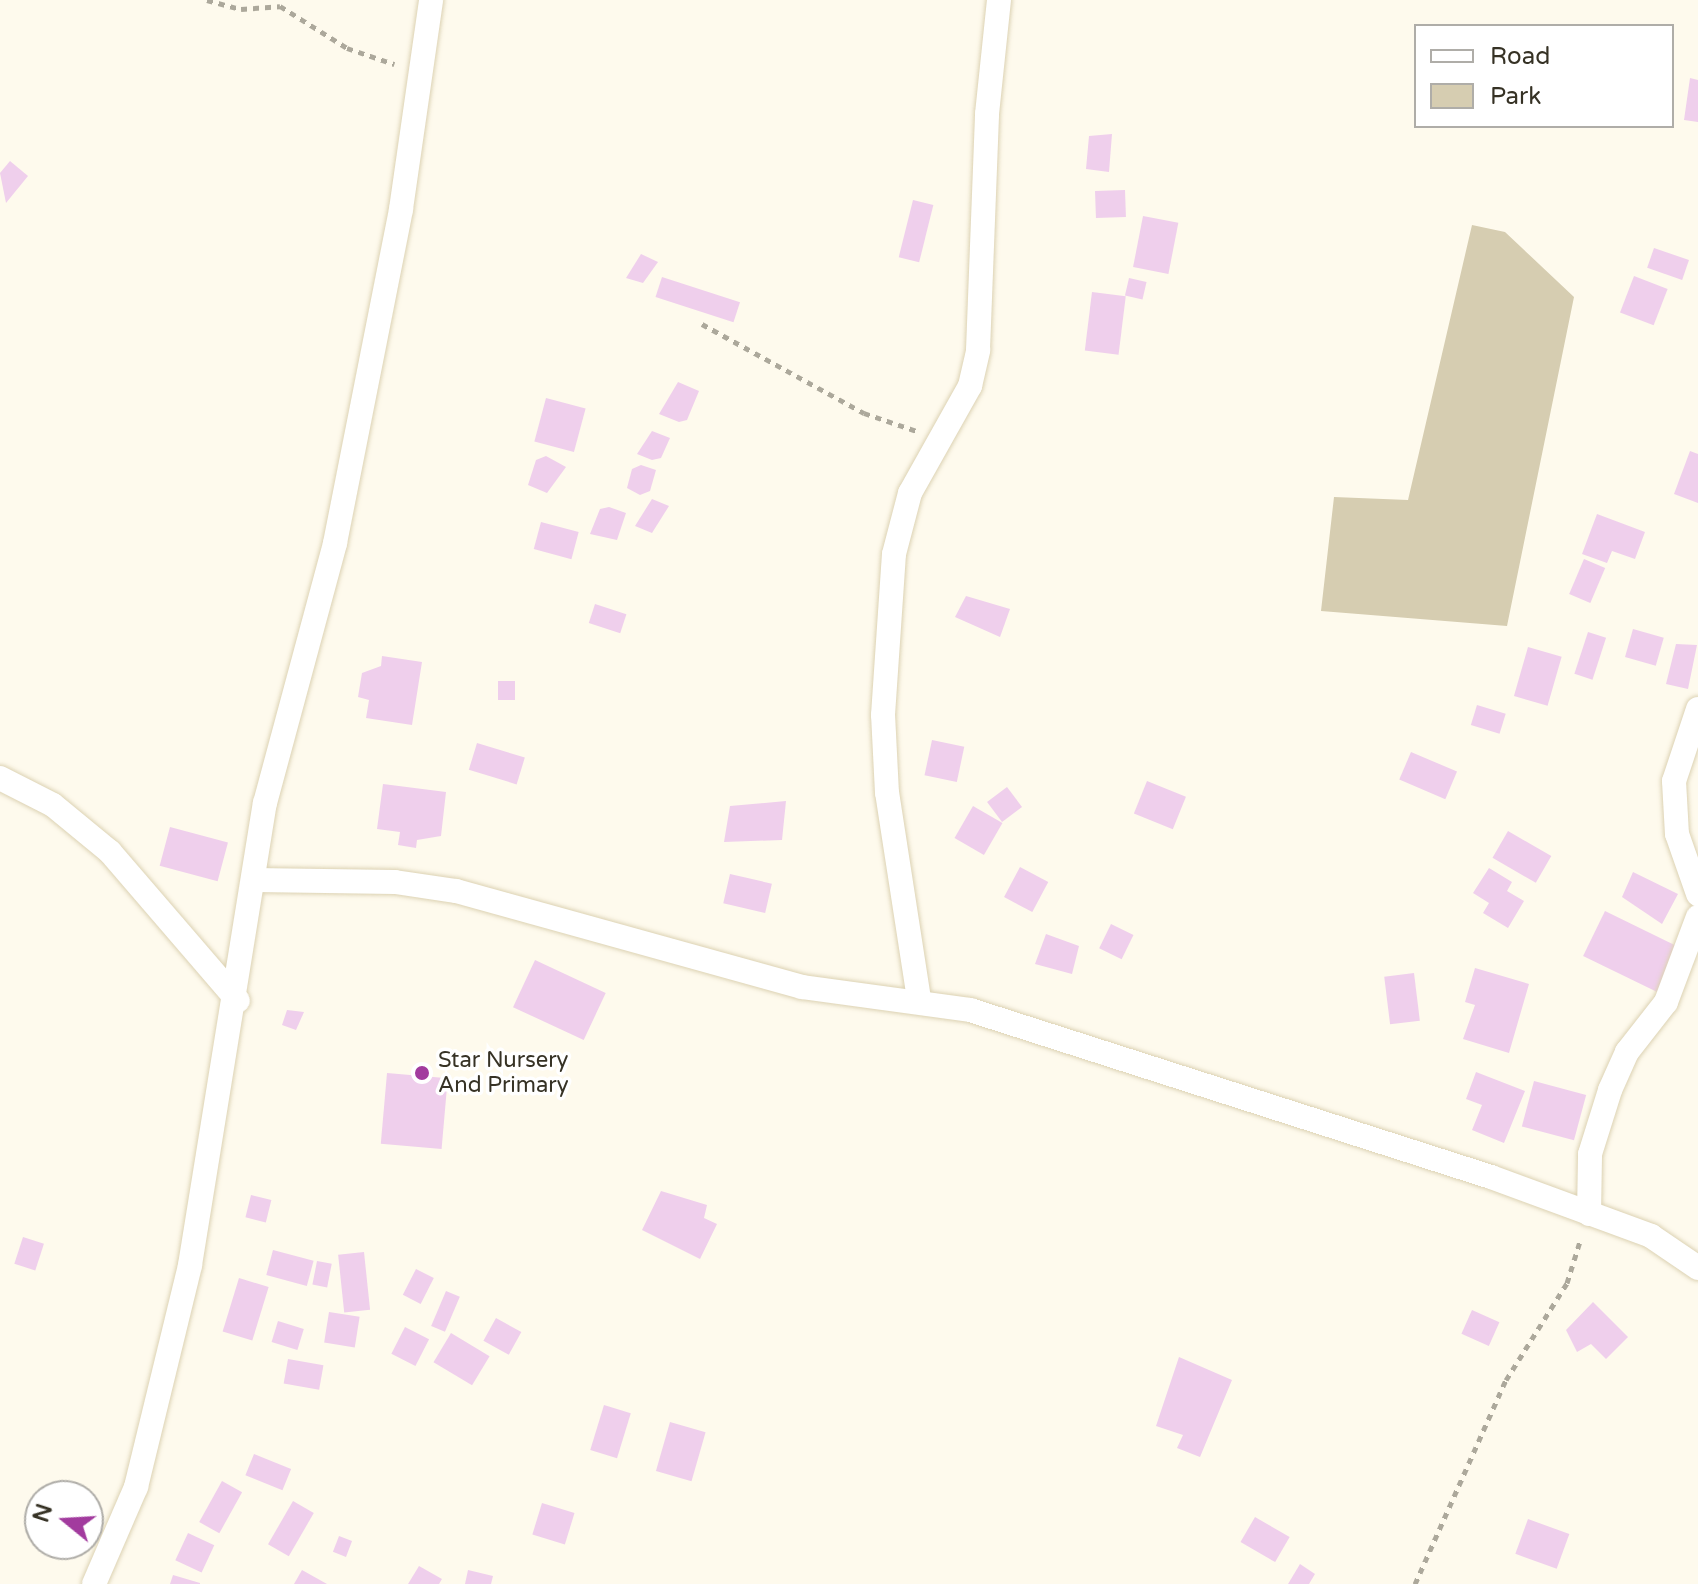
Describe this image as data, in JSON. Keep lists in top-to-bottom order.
{
  "places": ["Star Nursery And Primary"],
  "legend": ["Road", "Park"],
  "north": "left"
}
